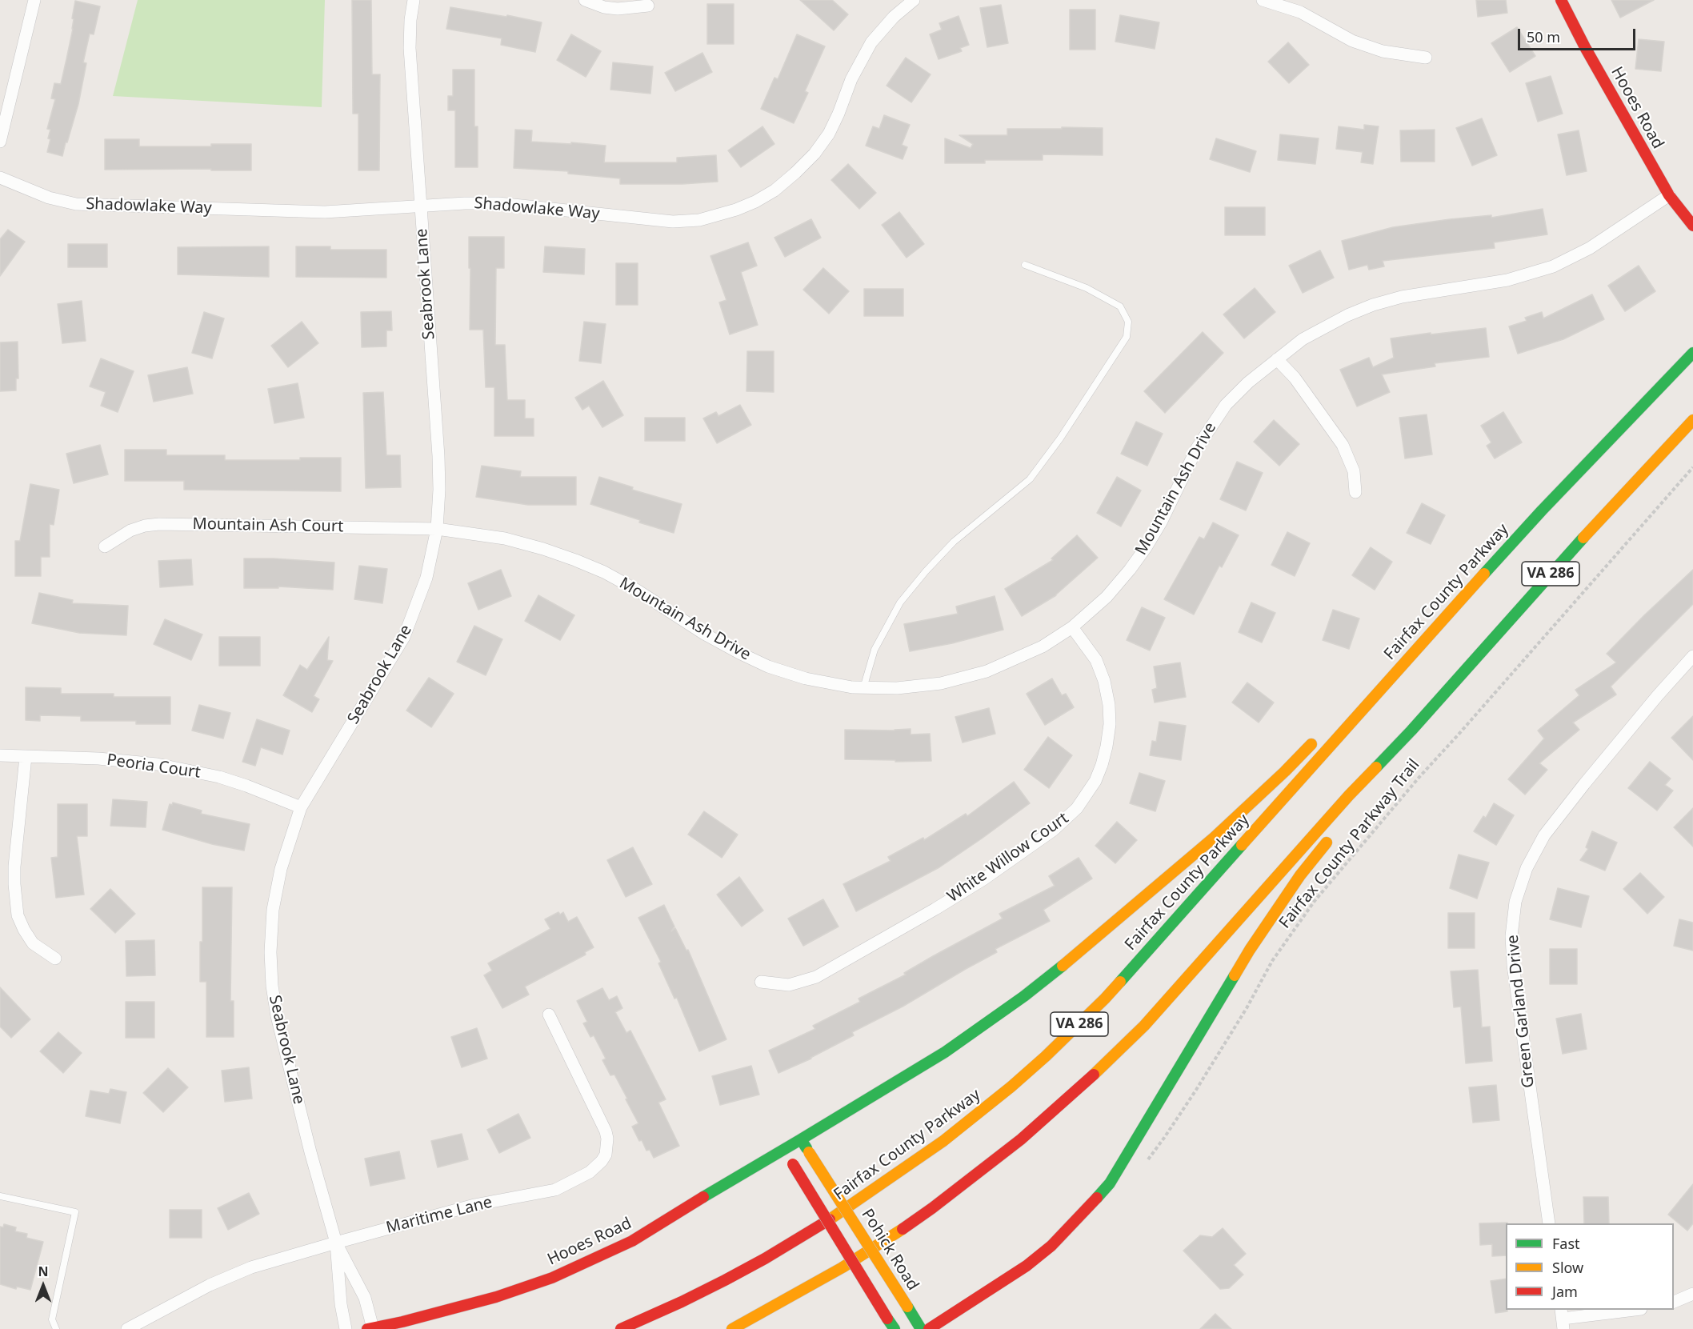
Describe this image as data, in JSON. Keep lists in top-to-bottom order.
{
  "streets": {
    "main road": [
      "Hooes Road",
      "VA 286",
      "Fairfax County Parkway",
      "Pohick Road"
    ],
    "street": [
      "Shadowlake Way",
      "Seabrook Lane",
      "Mountain Ash Drive",
      "Mountain Ash Court",
      "Peoria Court",
      "White Willow Court",
      "Green Garland Drive",
      "Maritime Lane"
    ],
    "path": ["Fairfax County Parkway Trail"]
  },
  "crossings": [
    ["Hooes Road", "Seabrook Lane"],
    ["Hooes Road", "Mountain Ash Drive"],
    ["Hooes Road", "Pohick Road"],
    ["Shadowlake Way", "Seabrook Lane"],
    ["Seabrook Lane", "Mountain Ash Drive"],
    ["Seabrook Lane", "Mountain Ash Court"],
    ["Seabrook Lane", "Peoria Court"],
    ["Seabrook Lane", "Maritime Lane"],
    ["Mountain Ash Drive", "Mountain Ash Court"],
    ["Mountain Ash Drive", "White Willow Court"]
  ],
  "legend": ["Fast", "Slow", "Jam"],
  "scale_bar": "50 m",
  "north": "top"
}
